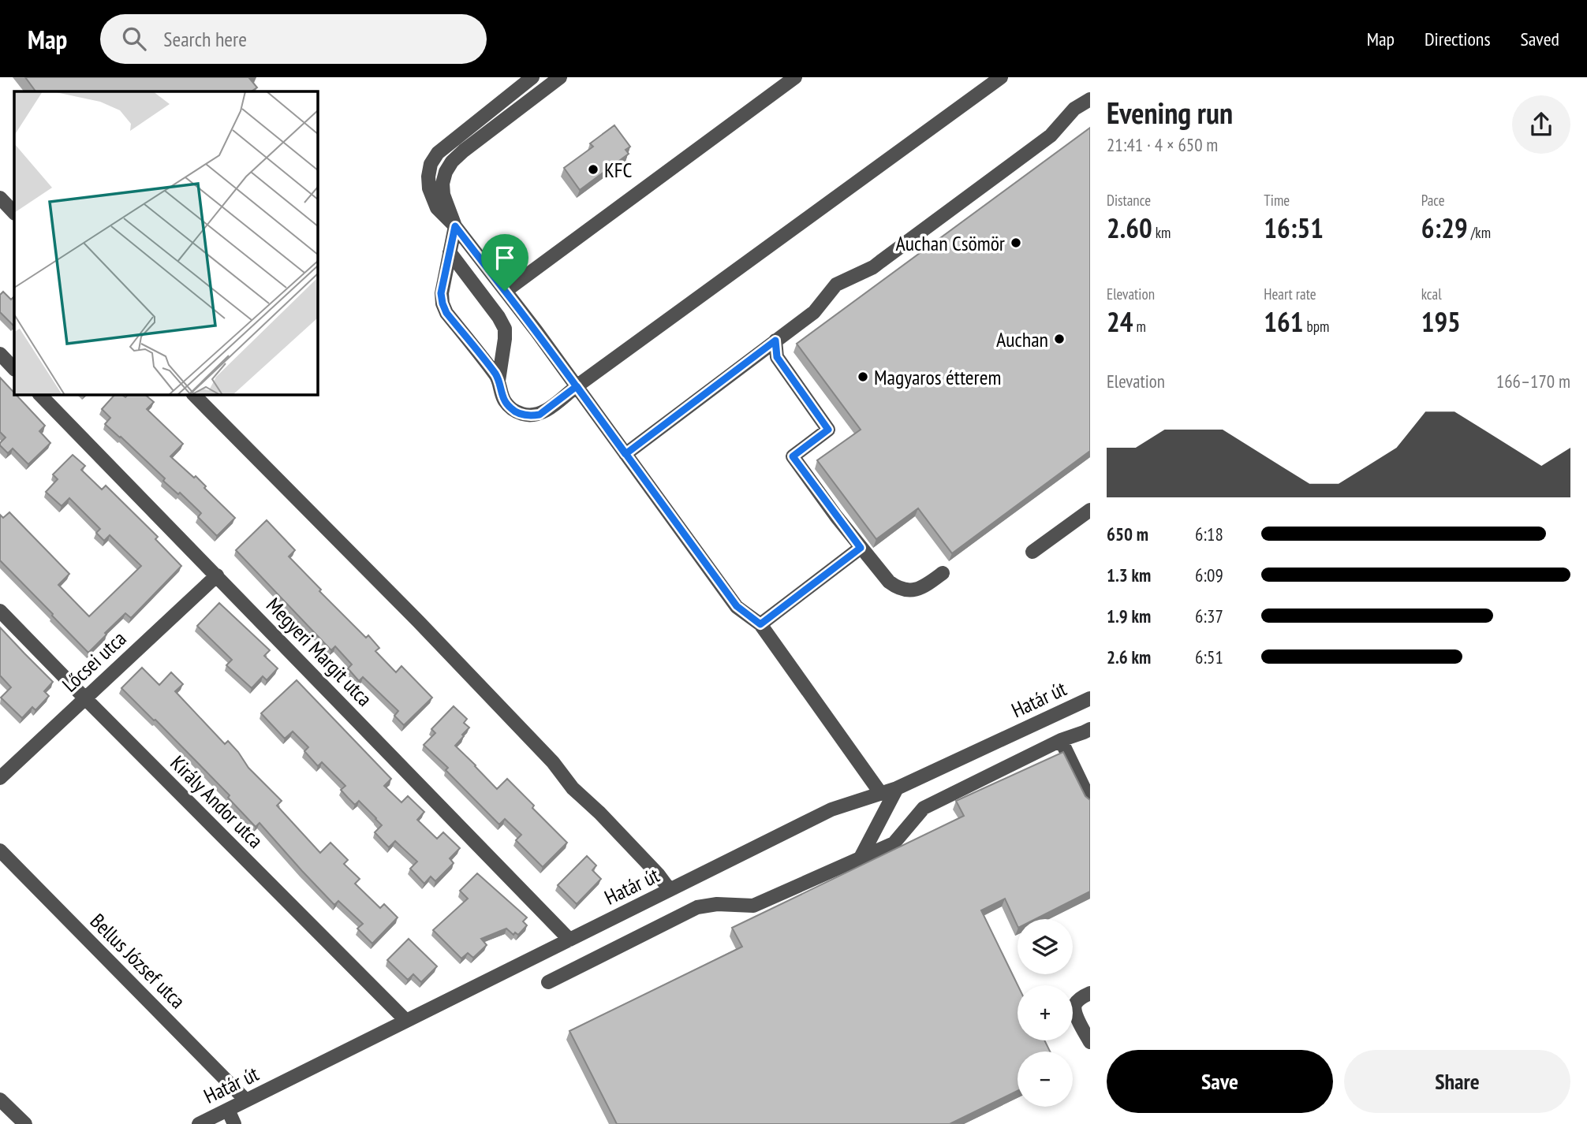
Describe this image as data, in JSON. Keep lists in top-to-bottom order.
{
  "streets": {
    "street": [
      "Megyeri Margit utca",
      "Lőcsei utca",
      "Határ út",
      "Király Andor utca",
      "Bellus József utca"
    ]
  },
  "crossings": [
    ["Megyeri Margit utca", "Lőcsei utca"],
    ["Megyeri Margit utca", "Határ út"],
    ["Lőcsei utca", "Király Andor utca"],
    ["Határ út", "Király Andor utca"],
    ["Határ út", "Bellus József utca"]
  ],
  "places": [
    "KFC",
    "Auchan Csömör",
    "Auchan",
    "Magyaros étterem"
  ],
  "page": {
    "header": "Map",
    "search": "Search here",
    "nav": ["Map", "Directions", "Saved"],
    "heading": ["Evening run", "21:41 · 4 × 650 m"],
    "stats": [
      ["Distance", "2.60 km"],
      ["Time", "16:51"],
      ["Pace", "6:29 /km"],
      ["Elevation", "24 m"],
      ["Heart rate", "161 bpm"],
      ["kcal", "195"]
    ],
    "chart": ["Elevation", "166–170 m"],
    "list": [
      {
        "name": "650 m",
        "note": "6:18"
      },
      {
        "name": "1.3 km",
        "note": "6:09"
      },
      {
        "name": "1.9 km",
        "note": "6:37"
      },
      {
        "name": "2.6 km",
        "note": "6:51"
      }
    ],
    "map_buttons": ["+", "−"],
    "buttons": ["Save", "Share"]
  }
}
